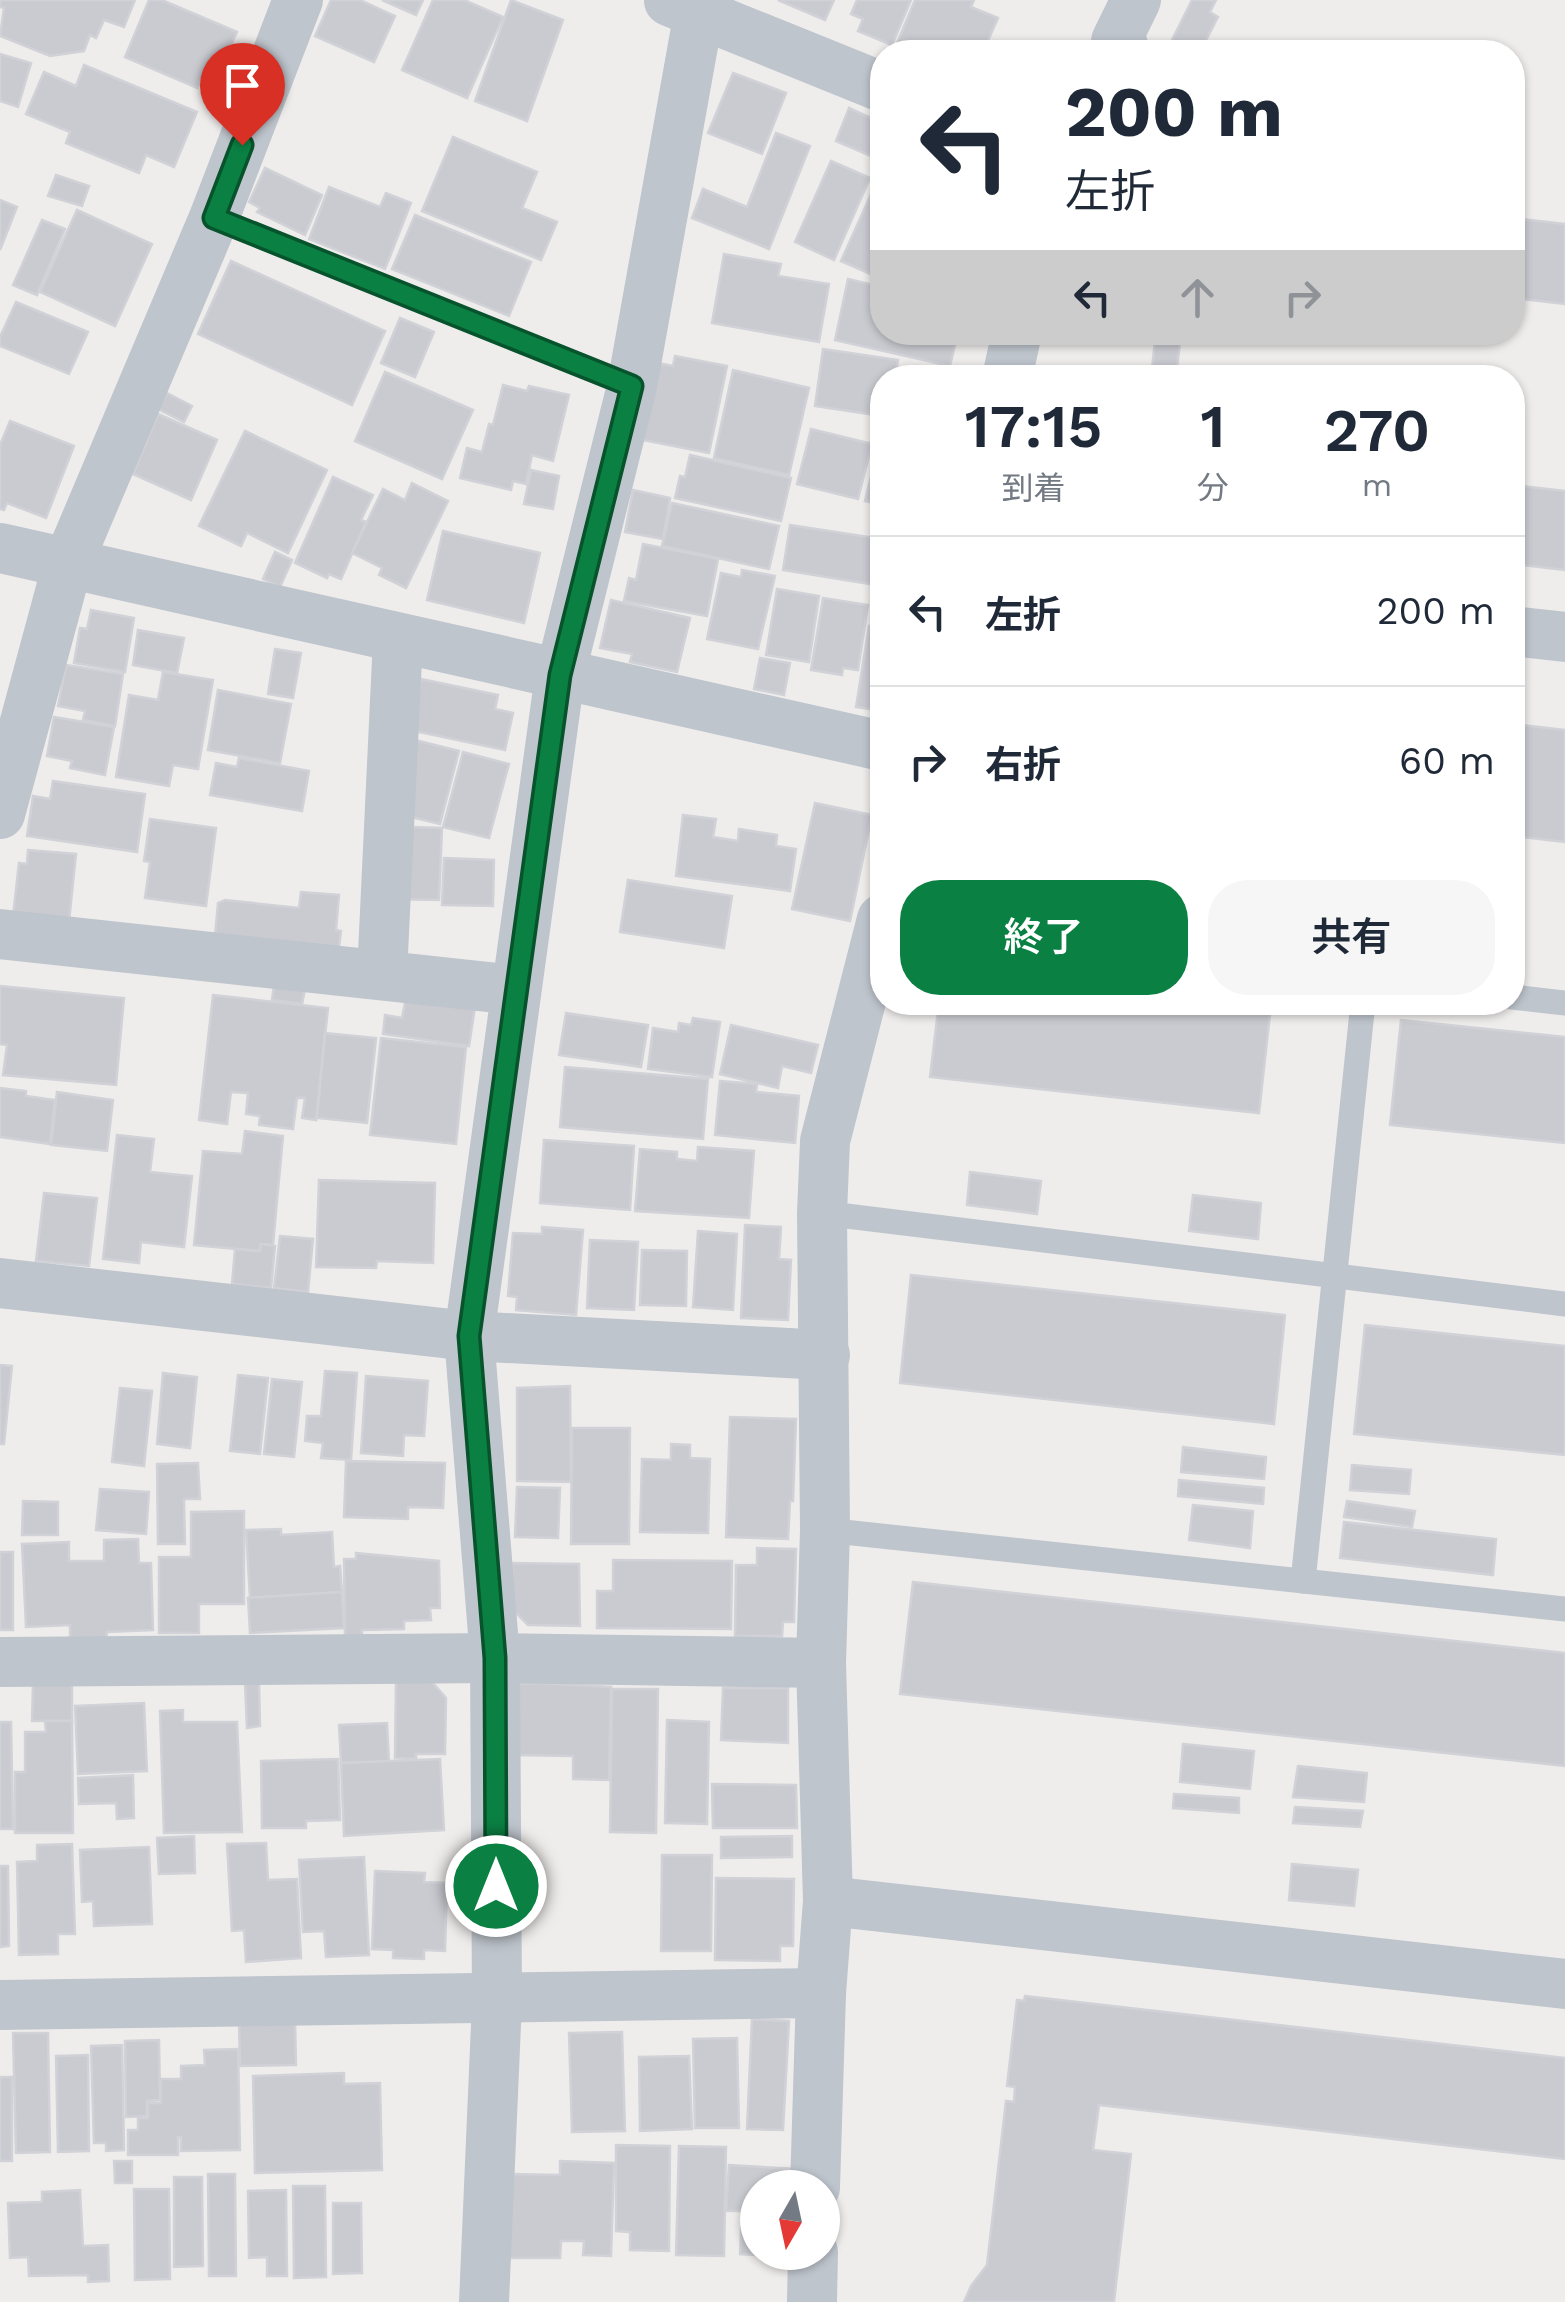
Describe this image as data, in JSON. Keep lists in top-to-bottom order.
{
  "north": "bottom",
  "page": {
    "turn": ["200 m", "左折"],
    "eta": [
      "17:15",
      "到着",
      "1",
      "分",
      "270",
      "m"
    ],
    "list": [
      {
        "name": "左折",
        "value": "200 m"
      },
      {
        "name": "右折",
        "value": "60 m"
      }
    ],
    "buttons": ["終了", "共有"]
  }
}
